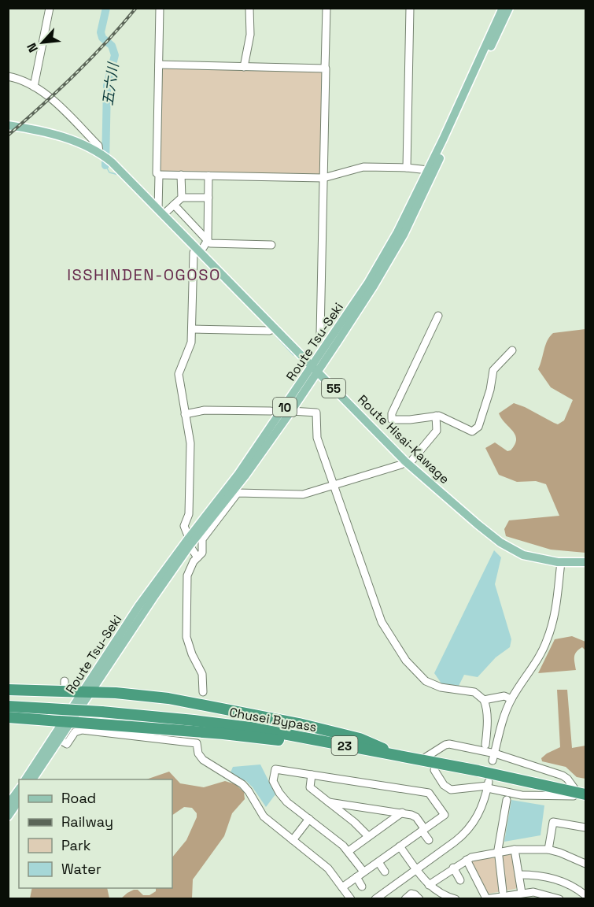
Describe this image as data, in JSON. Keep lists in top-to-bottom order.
{
  "streets": {
    "highway": ["Chusei Bypass", "23"],
    "main road": [
      "Route Tsu-Seki",
      "55",
      "10",
      "Route Hisai-Kawage"
    ]
  },
  "crossings": [
    ["Route Tsu-Seki", "Route Hisai-Kawage"]
  ],
  "districts": ["ISSHINDEN-OGOSO"],
  "water": ["五六川"],
  "legend": [
    "Road",
    "Railway",
    "Park",
    "Water"
  ],
  "north": "bottom left"
}
